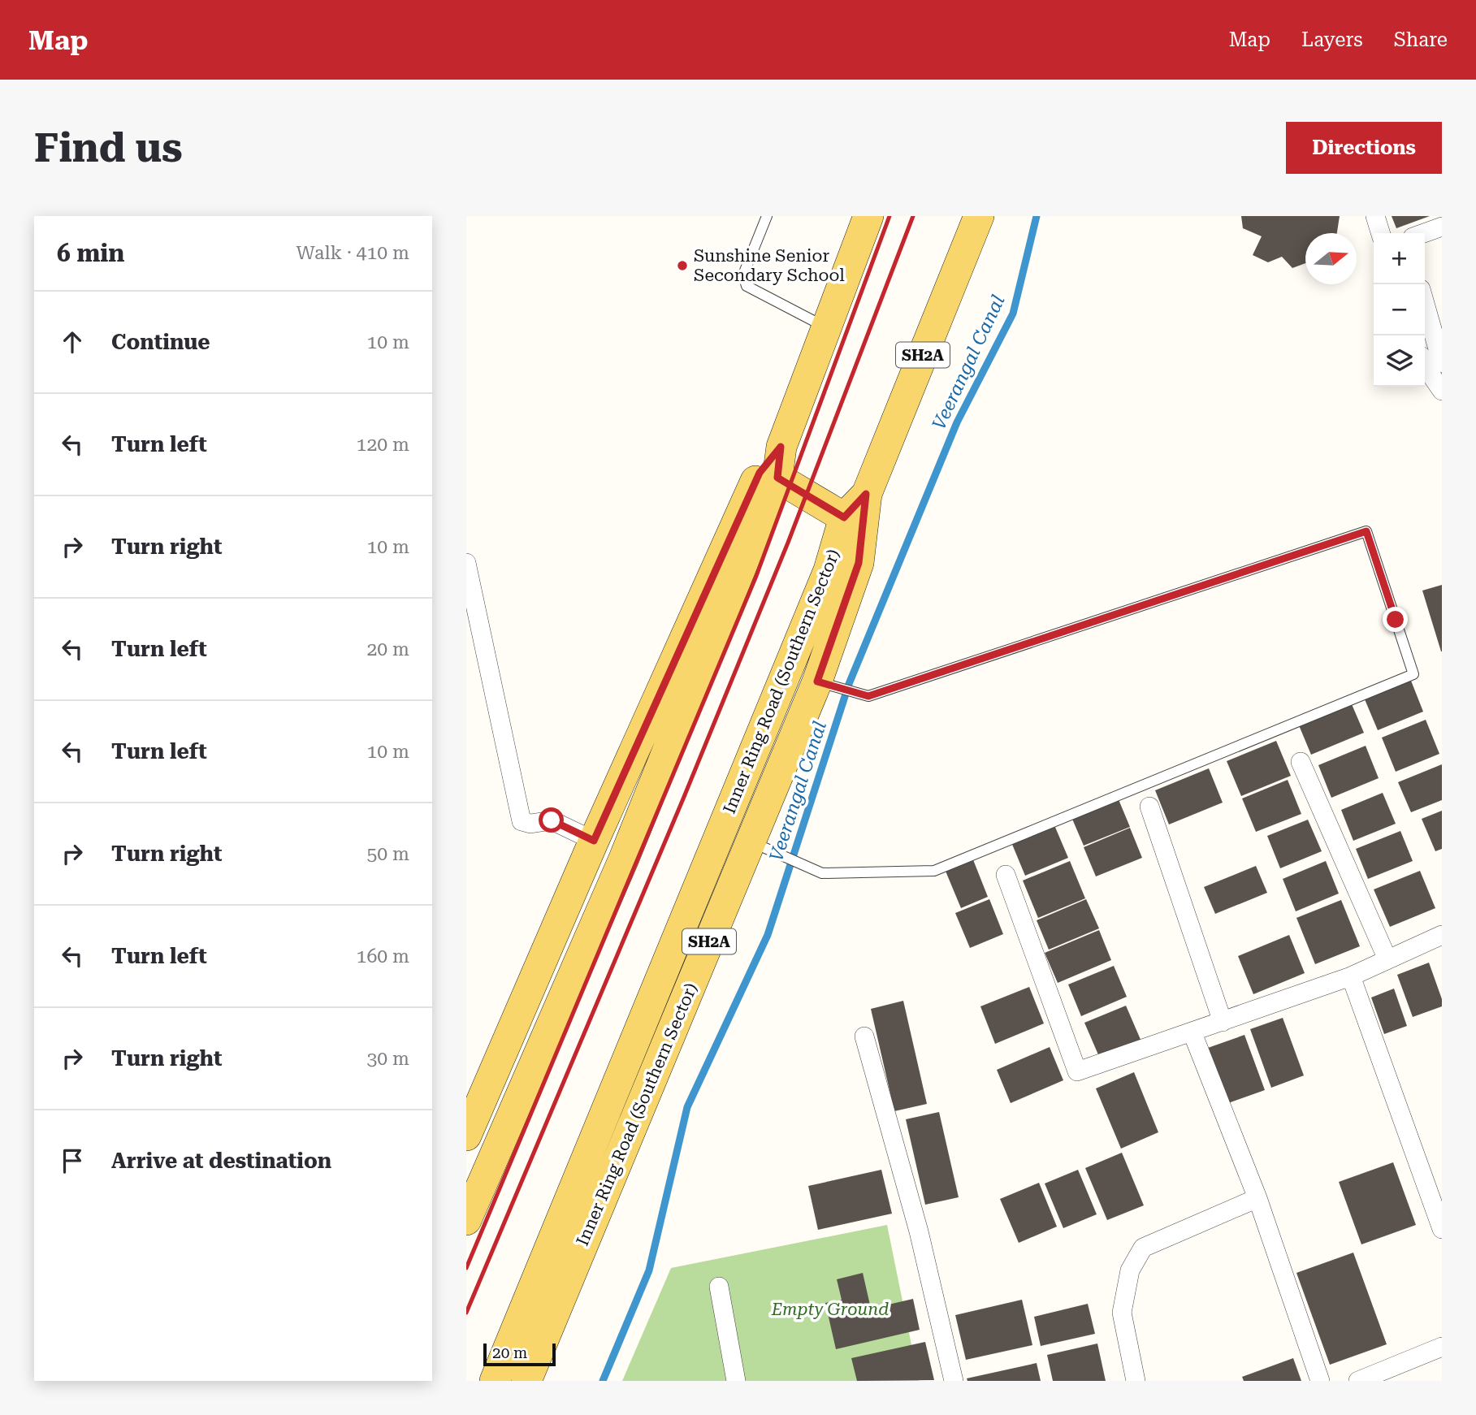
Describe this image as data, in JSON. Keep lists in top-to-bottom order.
{
  "streets": {
    "main road": ["SH2A", "Inner Ring Road (Southern Sector)"]
  },
  "water": ["Veerangal Canal"],
  "parks": ["Empty Ground"],
  "places": ["Sunshine Senior Secondary School"],
  "scale_bar": "20 m",
  "north": "right",
  "page": {
    "header": "Map",
    "nav": ["Map", "Layers", "Share"],
    "buttons": "Directions",
    "title": "Find us",
    "heading": ["6 min", "Walk · 410 m"],
    "map_buttons": ["+", "−"],
    "list": [
      ["Continue", "10 m"],
      ["Turn left", "120 m"],
      ["Turn right", "10 m"],
      ["Turn left", "20 m"],
      ["Turn left", "10 m"],
      ["Turn right", "50 m"],
      ["Turn left", "160 m"],
      ["Turn right", "30 m"],
      "Arrive at destination"
    ],
    "scale": "20 m"
  }
}
